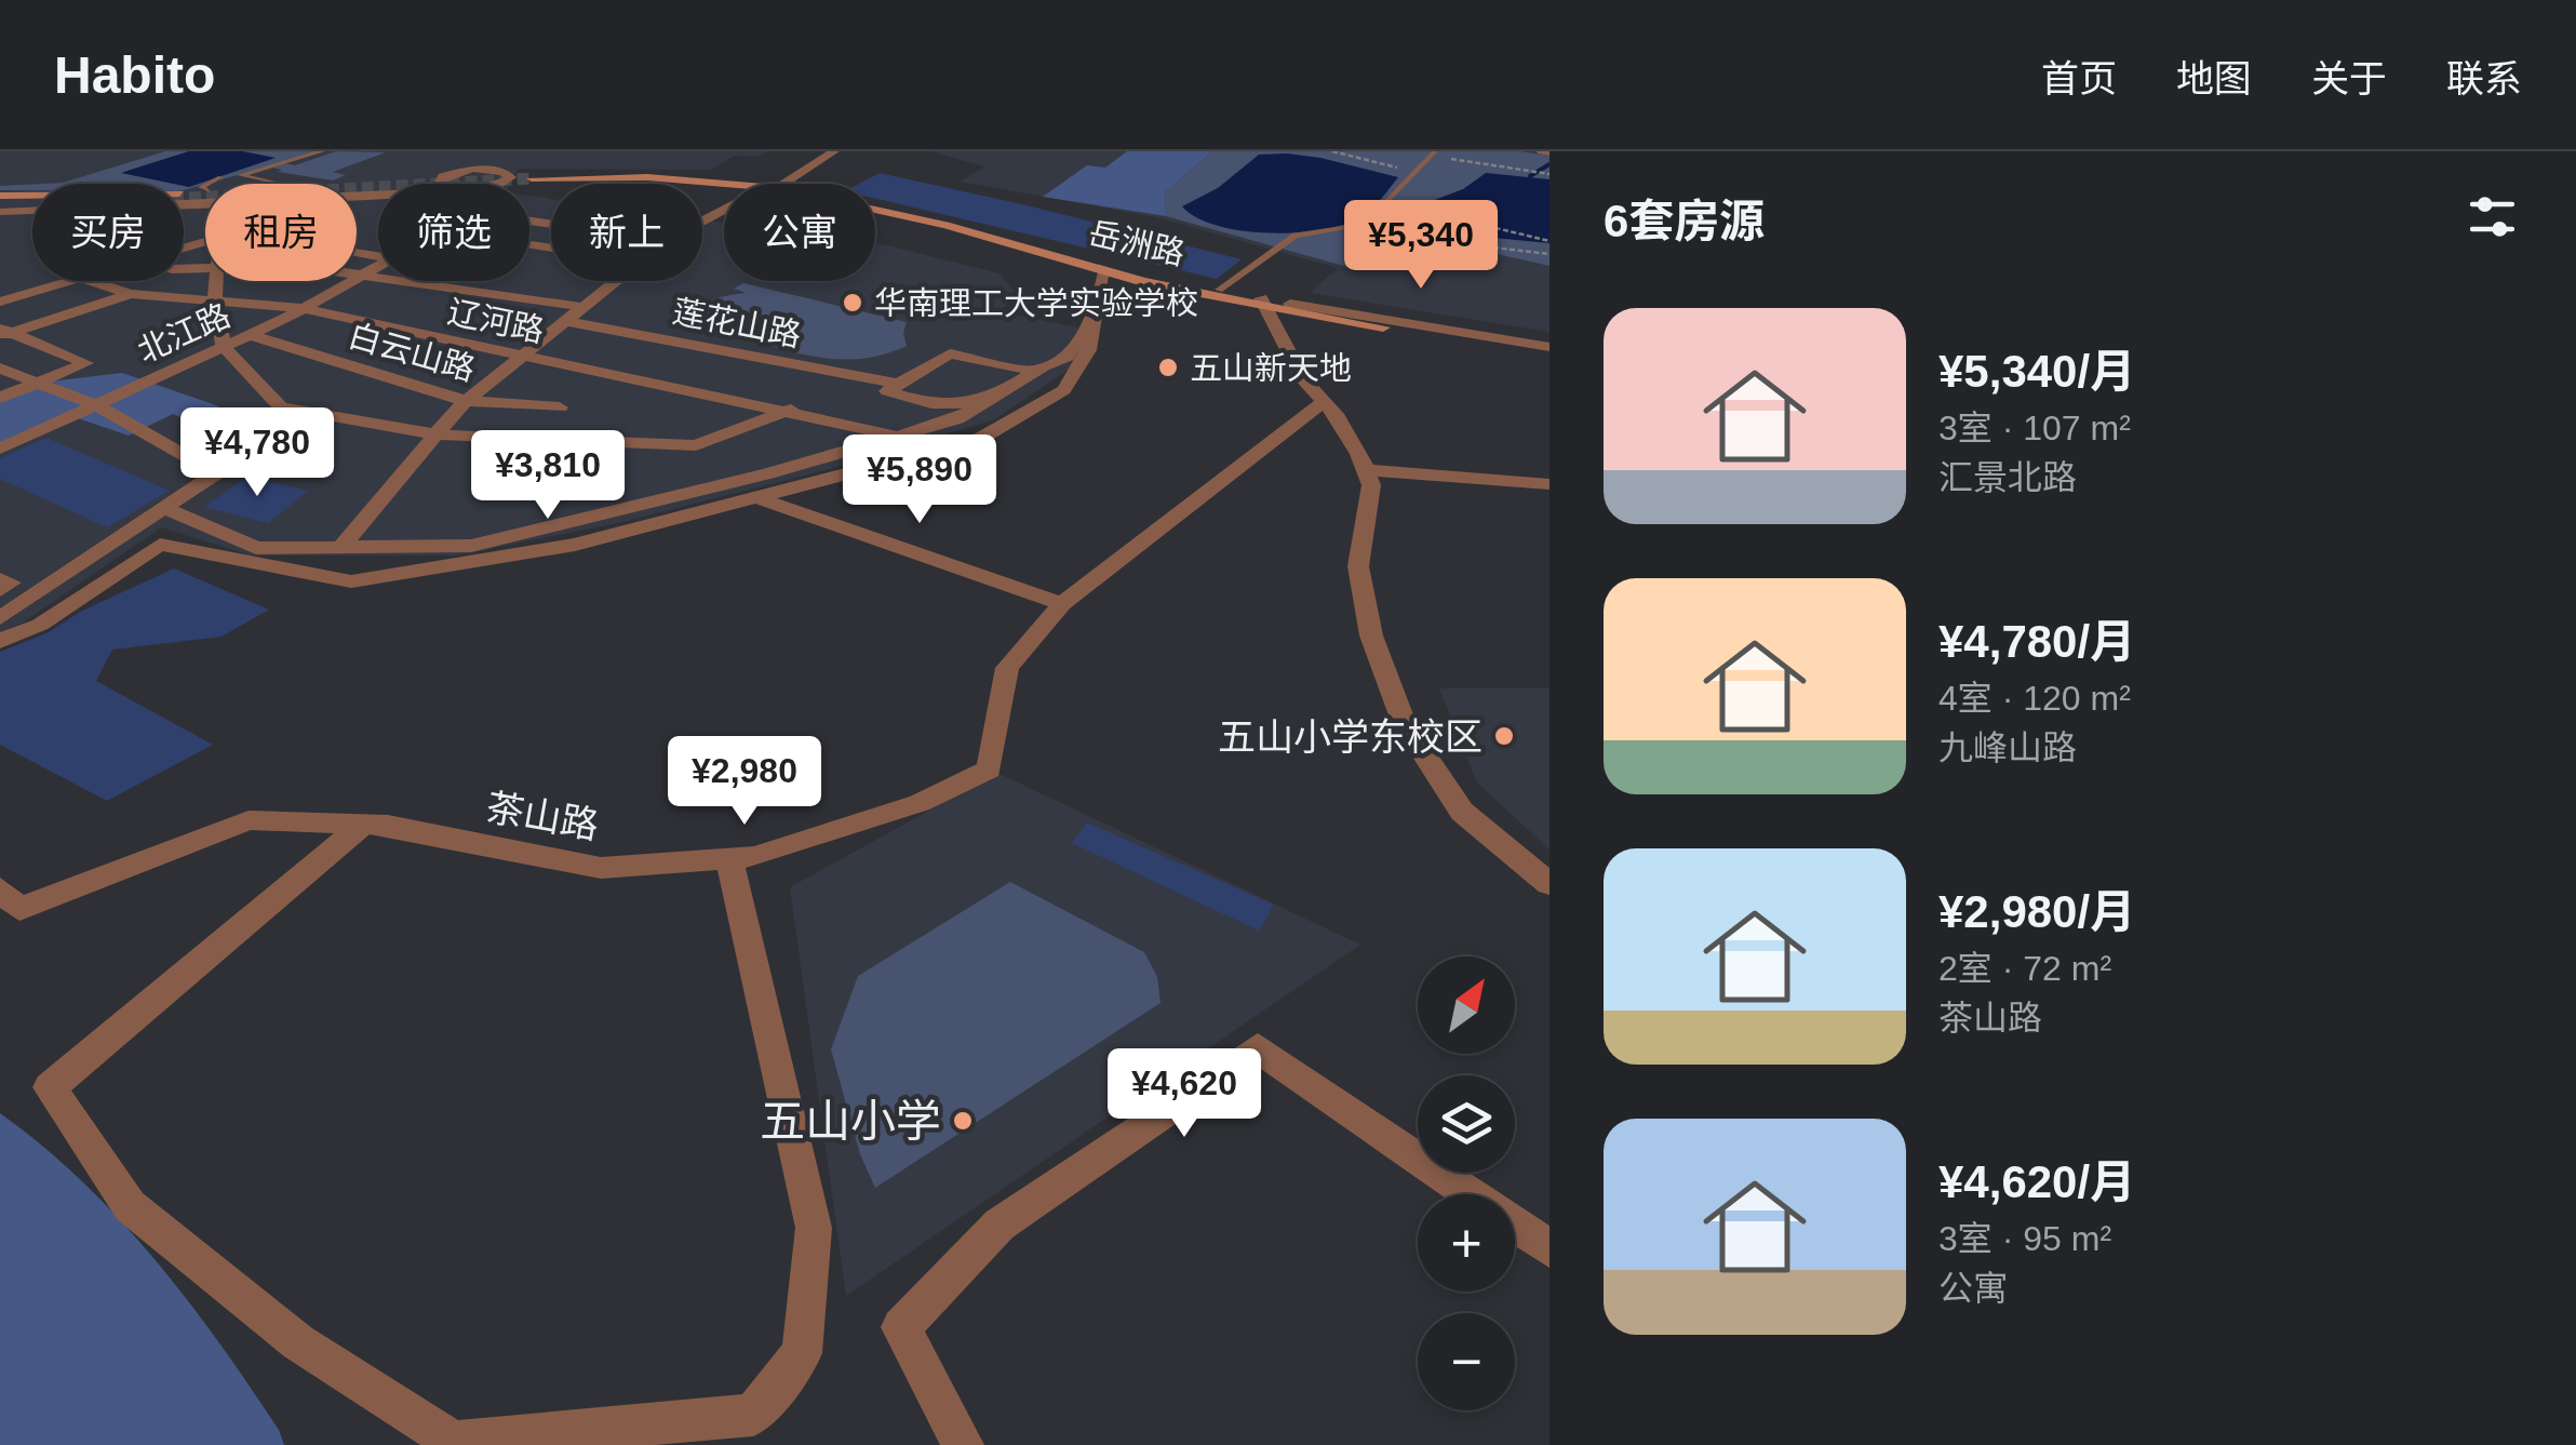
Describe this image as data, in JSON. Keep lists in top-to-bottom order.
{
  "streets": {
    "main road": ["岳洲路"],
    "street": [
      "辽河路",
      "莲花山路",
      "北江路",
      "白云山路",
      "茶山路"
    ]
  },
  "crossings": [
    ["辽河路", "北江路"],
    ["北江路", "白云山路"]
  ],
  "places": [
    "华南理工大学实验学校",
    "五山新天地",
    "五山小学东校区",
    "五山小学"
  ],
  "north": "top right",
  "page": {
    "header": "Habito",
    "nav": [
      "首页",
      "地图",
      "关于",
      "联系"
    ],
    "heading": "6套房源",
    "chip": [
      "买房",
      "租房",
      "筛选",
      "新上",
      "公寓"
    ],
    "price": [
      "¥5,340",
      "¥4,780",
      "¥3,810",
      "¥5,890",
      "¥2,980",
      "¥4,620"
    ],
    "list": [
      {
        "name": "¥5,340/月",
        "note": "3室 · 107 m² · 汇景北路"
      },
      {
        "name": "¥4,780/月",
        "note": "4室 · 120 m² · 九峰山路"
      },
      {
        "name": "¥2,980/月",
        "note": "2室 · 72 m² · 茶山路"
      },
      {
        "name": "¥4,620/月",
        "note": "3室 · 95 m² · 公寓"
      }
    ],
    "map_buttons": ["+", "−"]
  }
}
